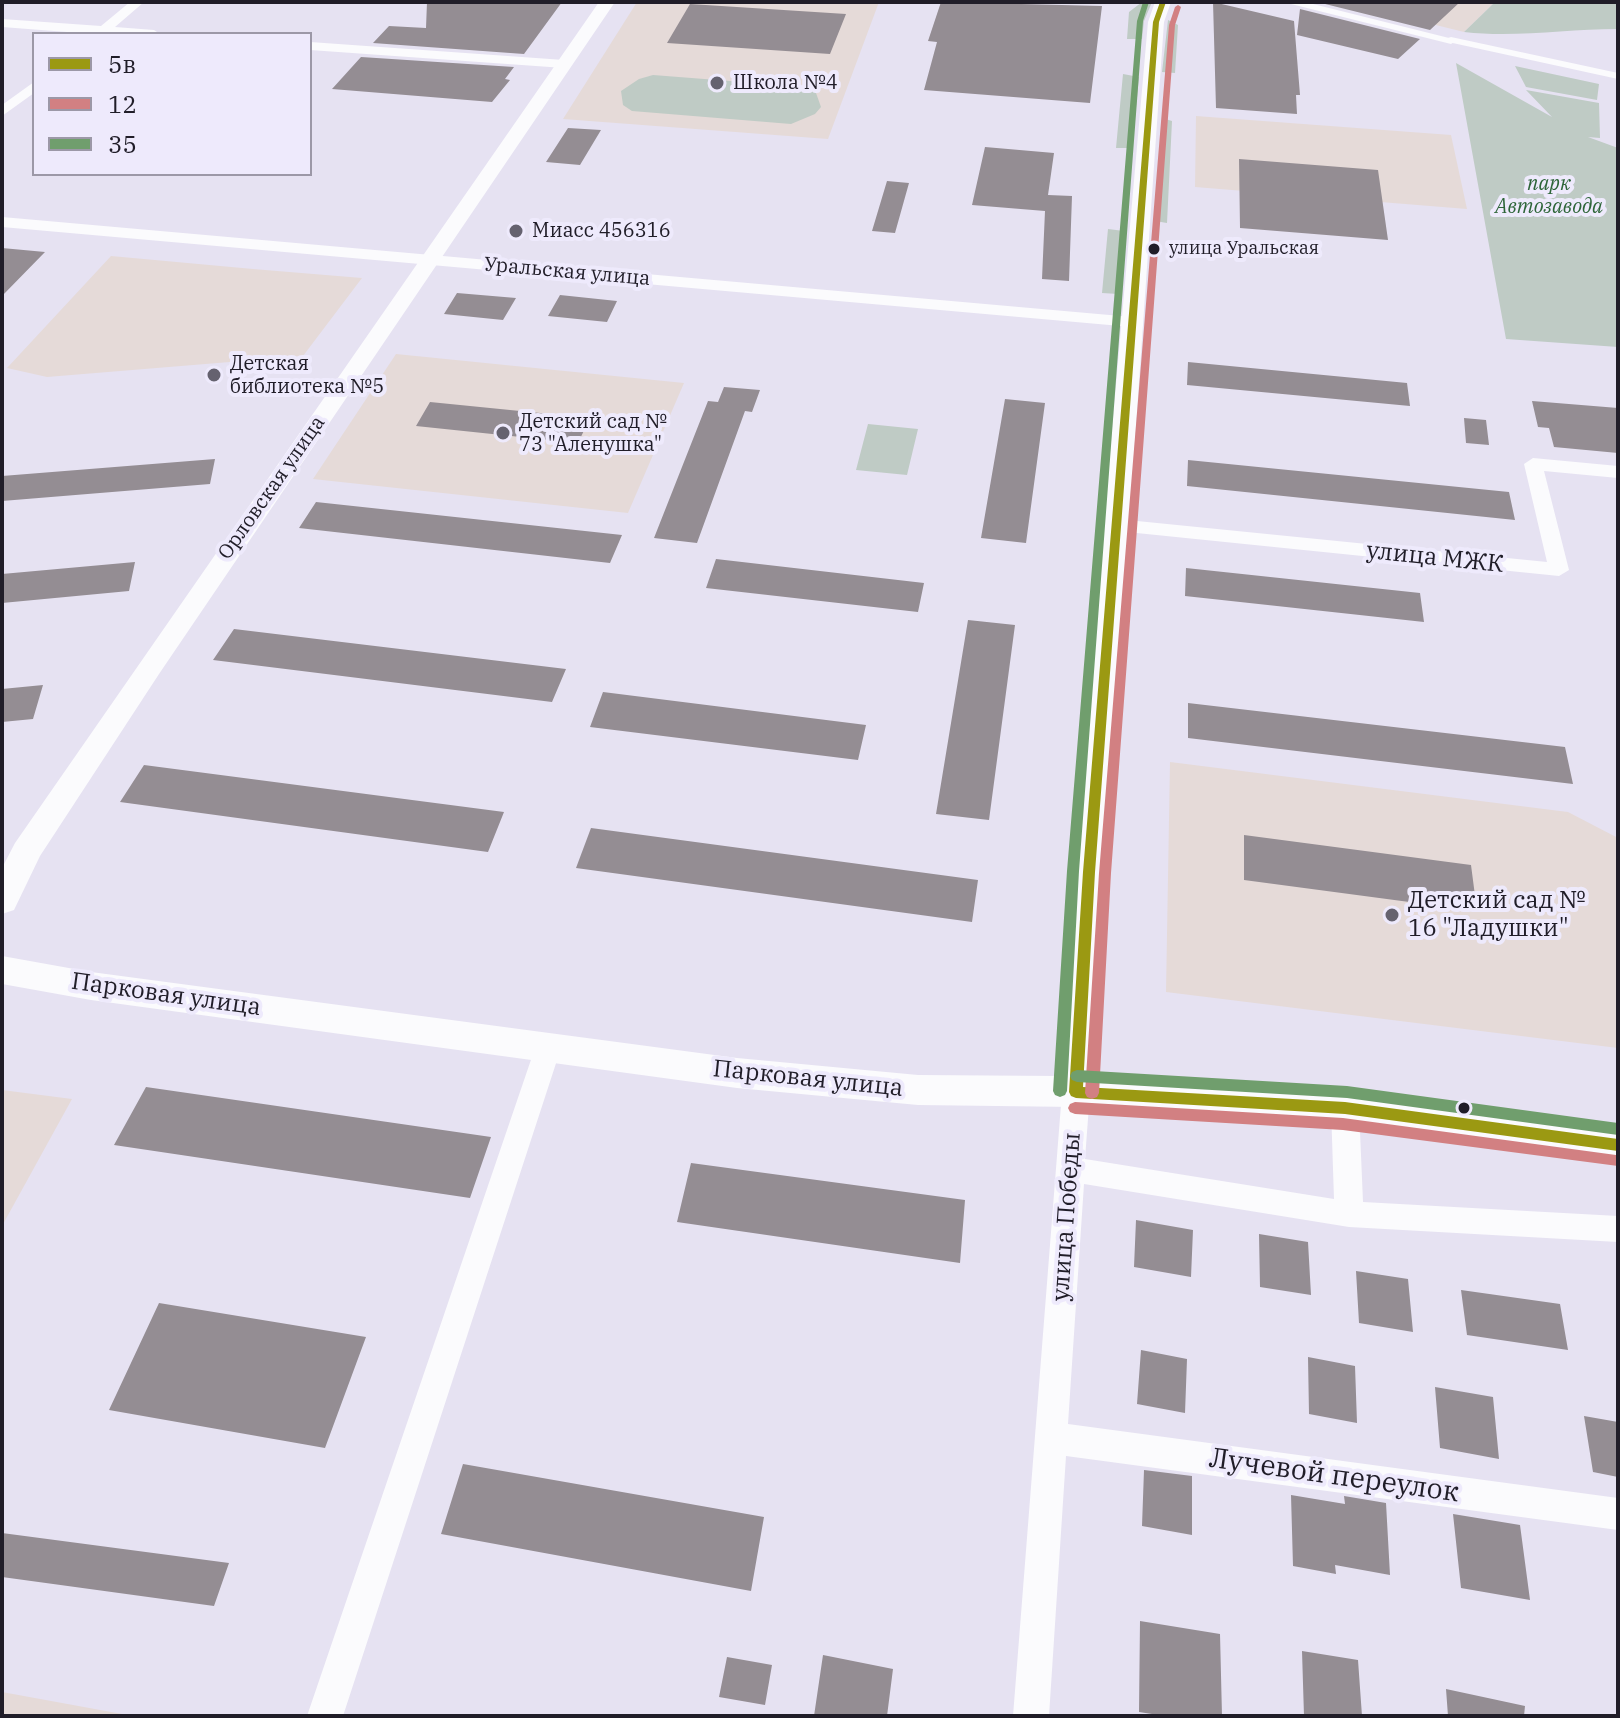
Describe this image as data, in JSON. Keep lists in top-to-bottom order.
{
  "streets": {
    "street": [
      "Уральская улица",
      "Орловская улица",
      "улица МЖК",
      "Парковая улица",
      "улица Победы",
      "Лучевой переулок"
    ]
  },
  "crossings": [
    ["Уральская улица", "Орловская улица"],
    ["Уральская улица", "улица Победы"],
    ["улица МЖК", "улица Победы"],
    ["Парковая улица", "улица Победы"],
    ["улица Победы", "Лучевой переулок"]
  ],
  "parks": ["парк Автозавода"],
  "places": [
    "Школа №4",
    "Миасс 456316",
    "улица Уральская",
    "Детская библиотека №5",
    "Детский сад № 73 \"Аленушка\"",
    "Детский сад № 16 \"Ладушки\""
  ],
  "lines": ["transit line 5в", "transit line 35", "transit line 12"],
  "legend": ["5в", "12", "35"]
}
